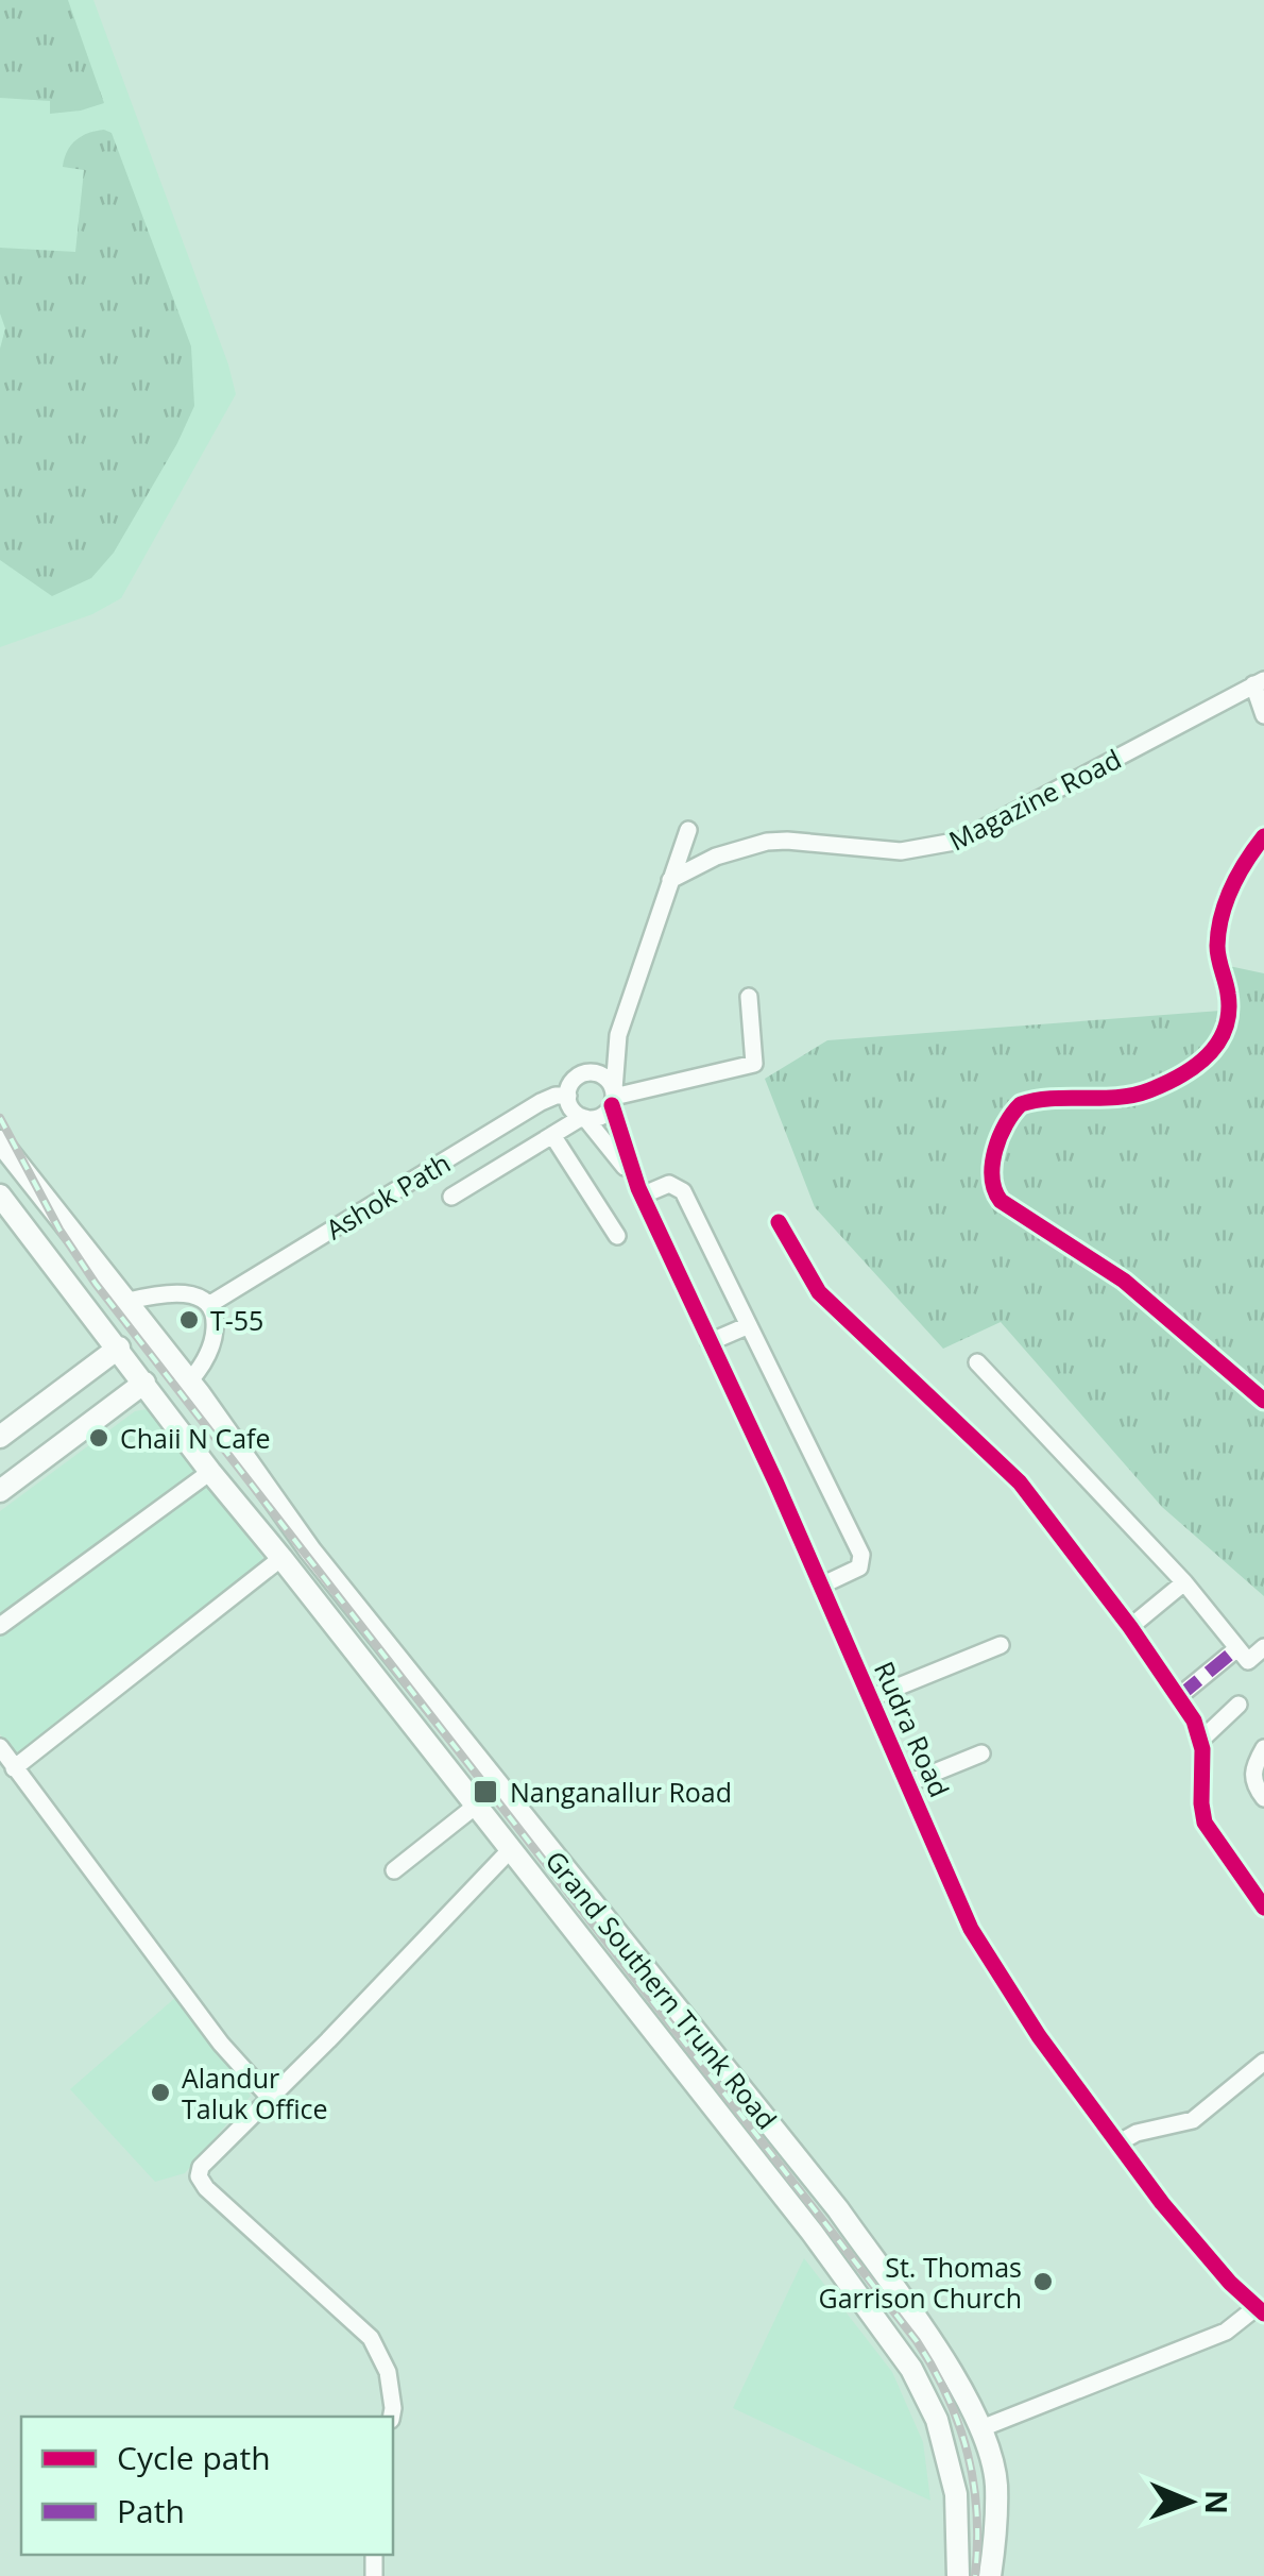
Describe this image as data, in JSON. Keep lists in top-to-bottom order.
{
  "streets": {
    "main road": ["Grand Southern Trunk Road"],
    "street": ["Magazine Road", "Ashok Path", "Rudra Road"]
  },
  "crossings": [
    ["Ashok Path", "Rudra Road"]
  ],
  "places": {
    "other": [
      "T-55",
      "Chaii N Cafe",
      "Alandur Taluk Office",
      "St. Thomas Garrison Church"
    ],
    "transit": ["Nanganallur Road"]
  },
  "legend": ["Cycle path", "Path"],
  "north": "right"
}
